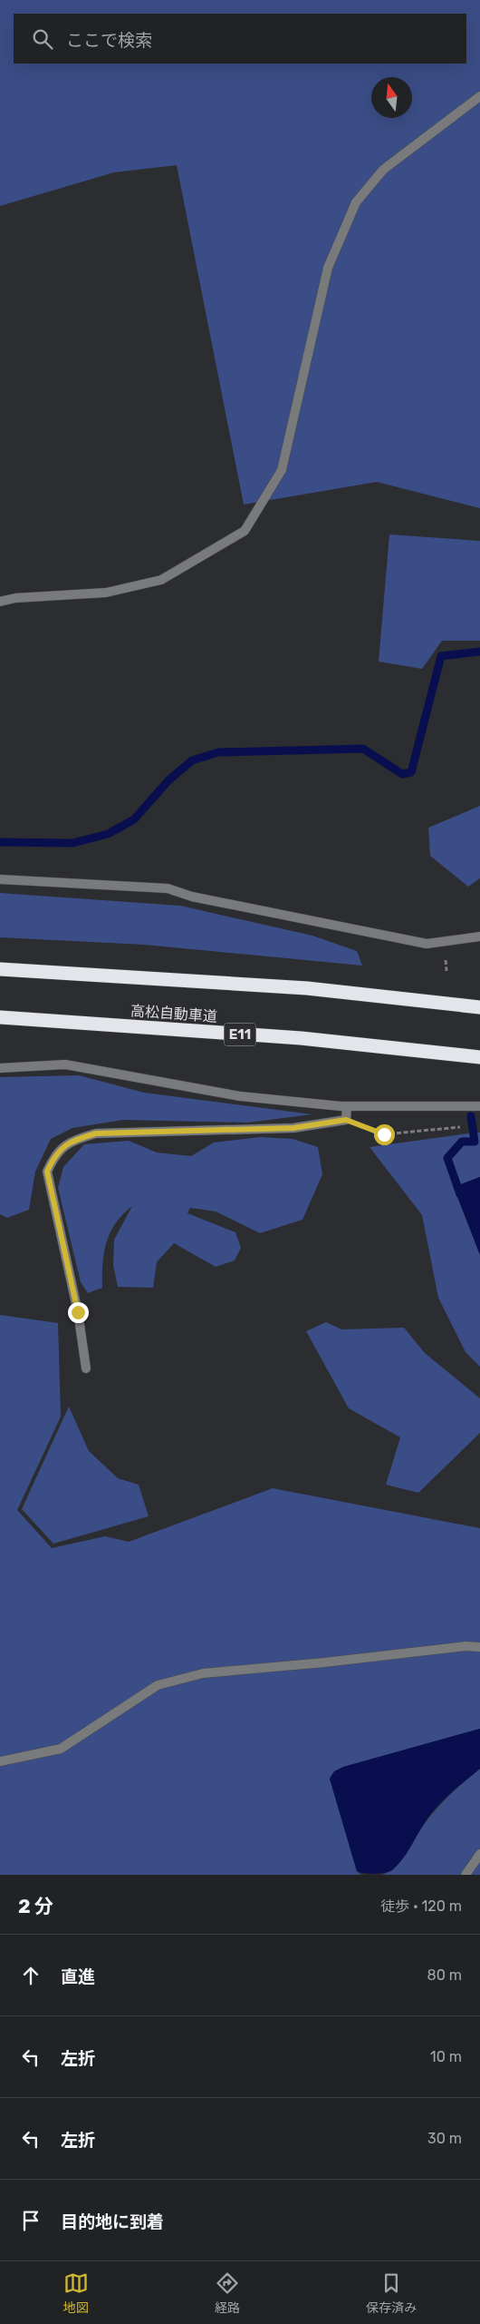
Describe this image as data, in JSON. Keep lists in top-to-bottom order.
{
  "streets": {
    "highway": ["高松自動車道", "E11"]
  },
  "north": "top",
  "page": {
    "search": "ここで検索",
    "heading": ["2 分", "徒歩 · 120 m"],
    "list": [
      ["直進", "80 m"],
      ["左折", "10 m"],
      ["左折", "30 m"],
      "目的地に到着"
    ],
    "nav": ["地図", "経路", "保存済み"]
  }
}
